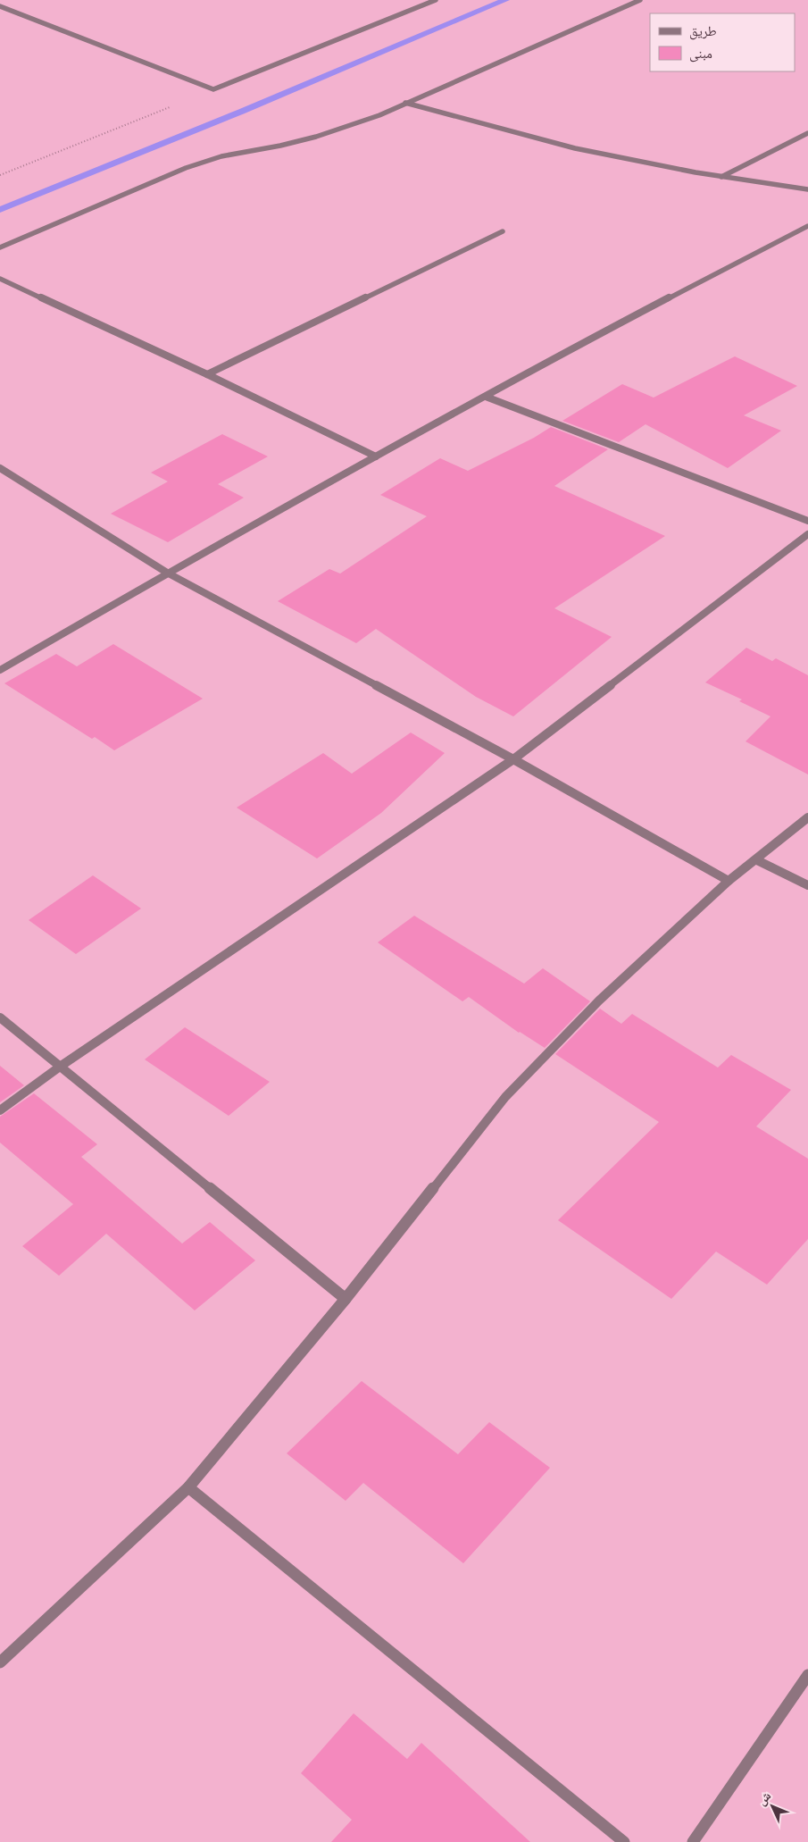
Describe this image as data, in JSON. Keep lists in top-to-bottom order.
{
  "legend": ["طريق", "مبنى"],
  "north": "top left"
}
